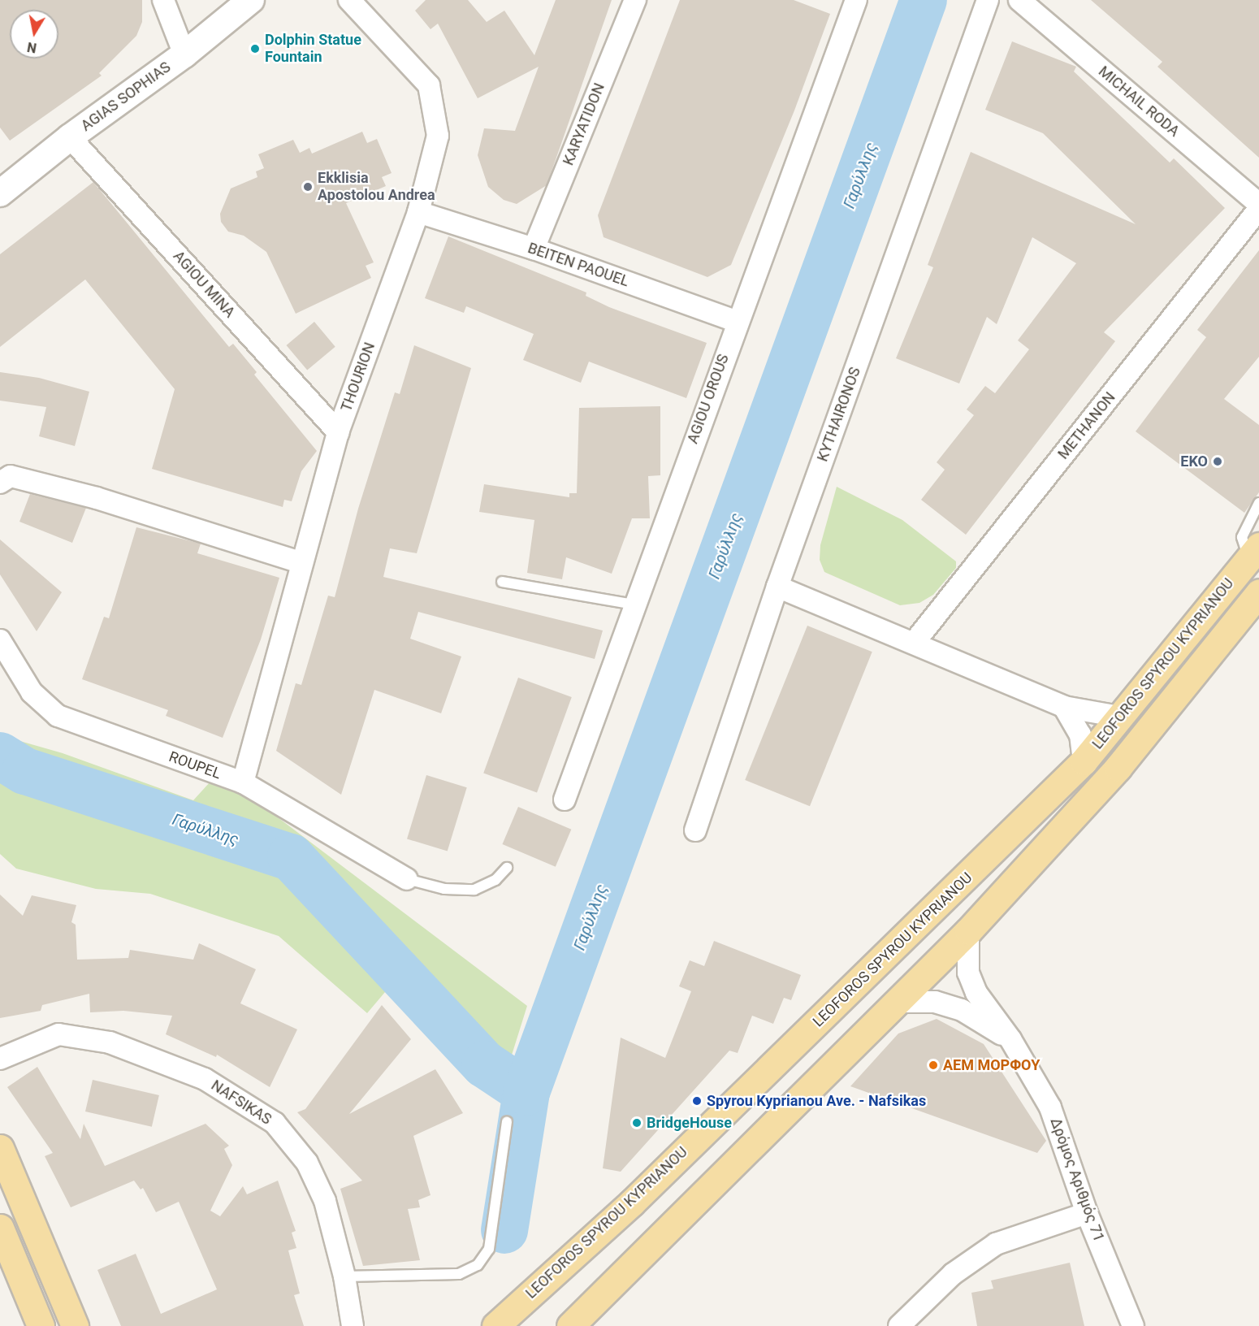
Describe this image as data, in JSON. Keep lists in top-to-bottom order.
{
  "streets": {
    "main road": ["LEOFOROS SPYROU KYPRIANOU"],
    "street": [
      "AGIAS SOPHIAS",
      "MICHAIL RODA",
      "KARYATIDON",
      "BEITEN PAOUEL",
      "AGIOU MINA",
      "THOURION",
      "AGIOU OROUS",
      "KYTHAIRONOS",
      "METHANON",
      "ROUPEL",
      "NAFSIKAS",
      "Δρόμος Αριθμός 71"
    ]
  },
  "crossings": [
    ["AGIAS SOPHIAS", "AGIOU MINA"],
    ["KARYATIDON", "BEITEN PAOUEL"],
    ["BEITEN PAOUEL", "THOURION"],
    ["BEITEN PAOUEL", "AGIOU OROUS"],
    ["AGIOU MINA", "THOURION"],
    ["THOURION", "ROUPEL"],
    ["LEOFOROS SPYROU KYPRIANOU", "Δρόμος Αριθμός 71"]
  ],
  "water": ["Γαρύλλης"],
  "places": [
    "Dolphin Statue Fountain",
    "Ekklisia Apostolou Andrea",
    "EKO",
    "ΑΕΜ ΜΟΡΦΟΥ",
    "Spyrou Kyprianou Ave. - Nafsikas",
    "BridgeHouse"
  ],
  "north": "bottom"
}
